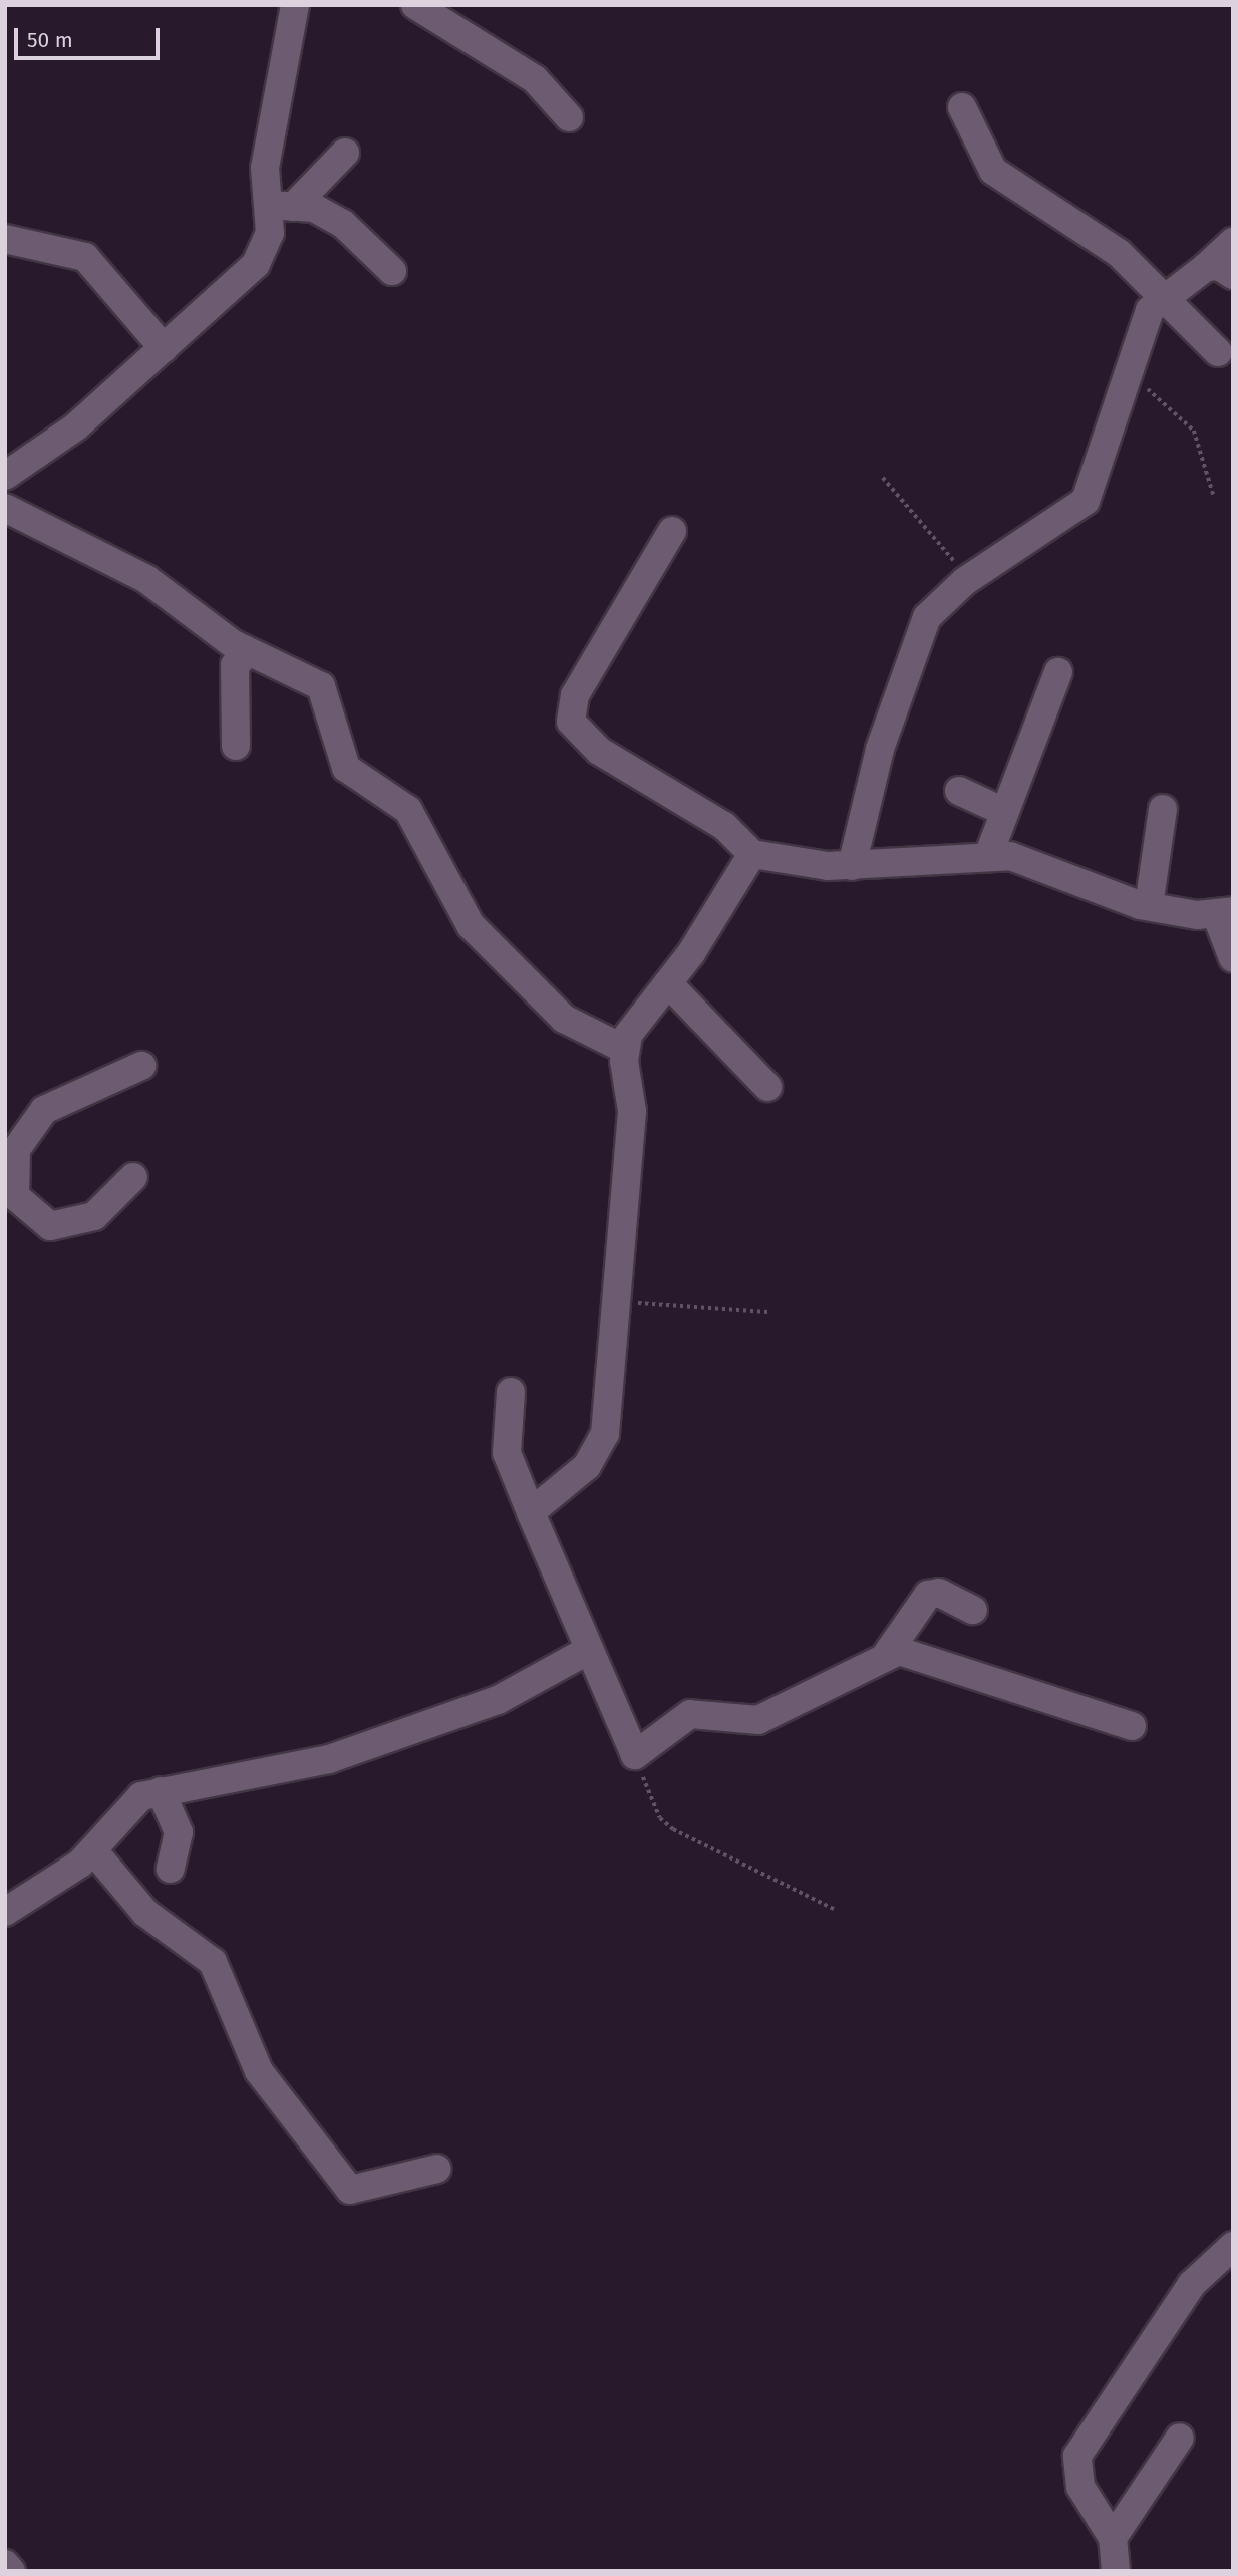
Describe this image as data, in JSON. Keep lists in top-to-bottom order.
{
  "scale_bar": "50 m"
}
